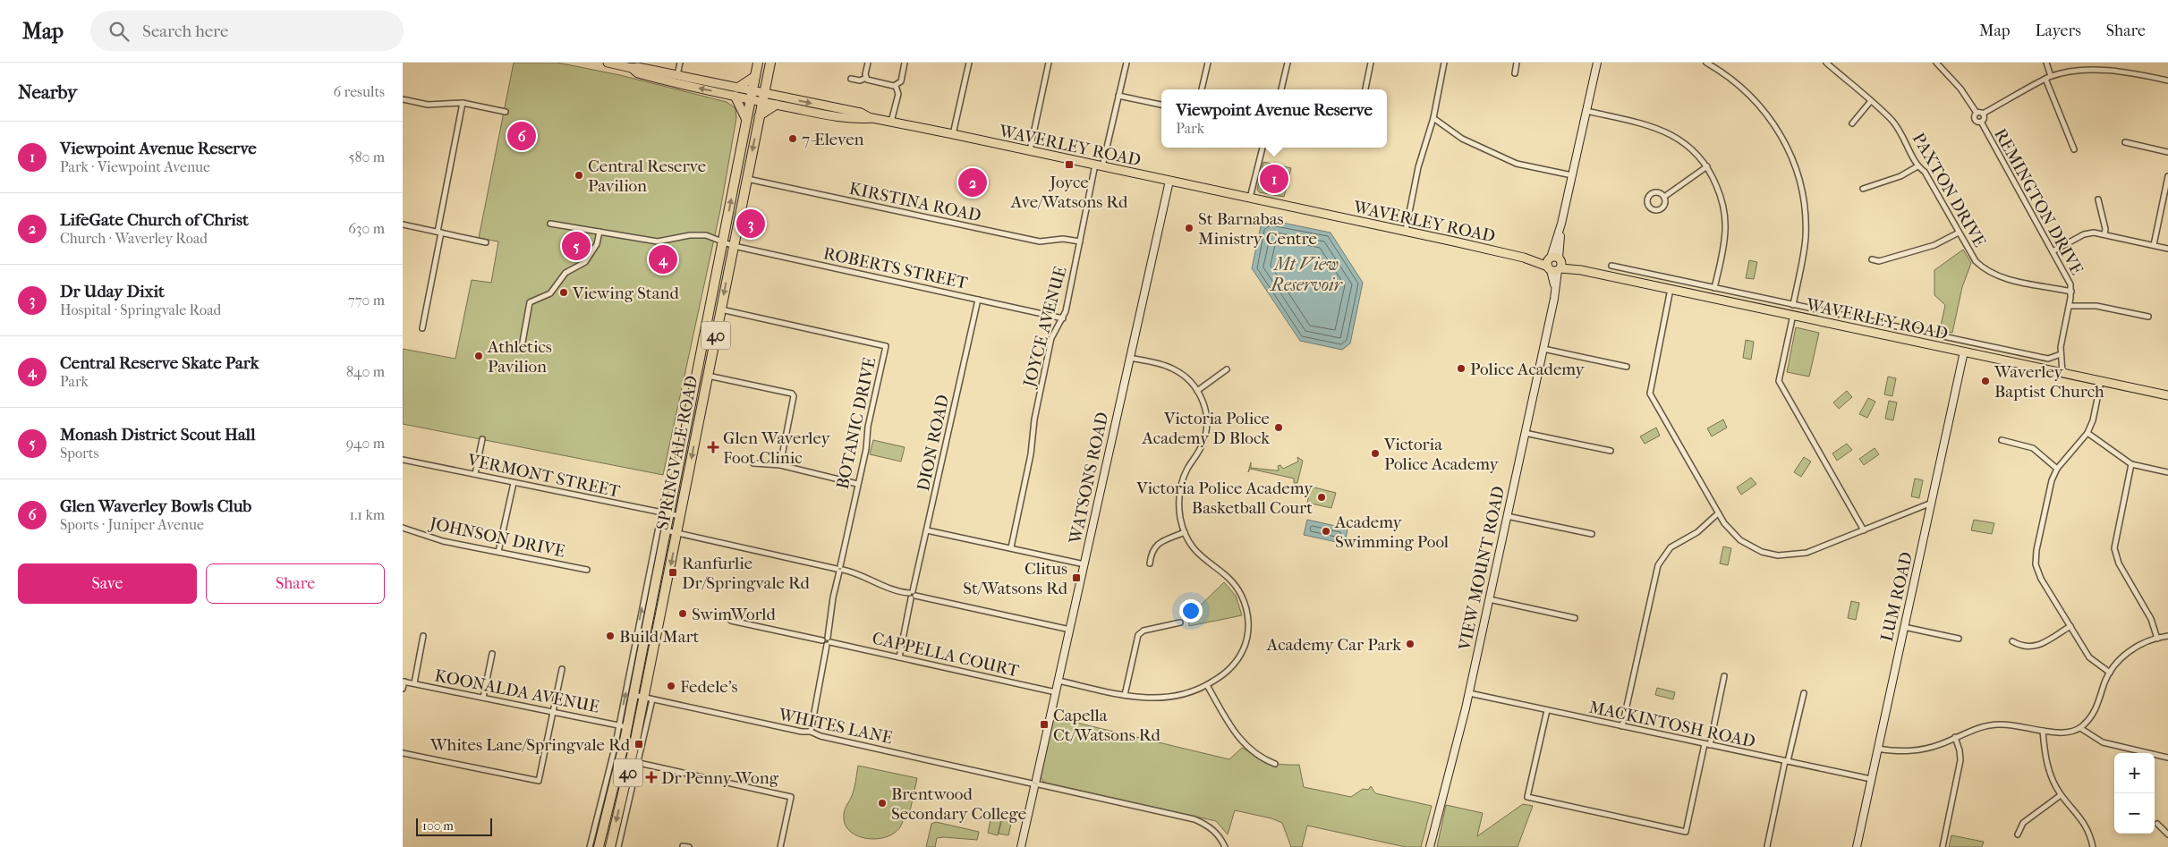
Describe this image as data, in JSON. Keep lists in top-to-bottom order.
{
  "streets": {
    "highway": ["40", "SPRINGVALE ROAD"],
    "main road": ["WAVERLEY ROAD"],
    "street": [
      "PAXTON DRIVE",
      "KIRSTINA ROAD",
      "REMINGTON DRIVE",
      "ROBERTS STREET",
      "JOYCE AVENUE",
      "BOTANIC DRIVE",
      "DION ROAD",
      "VERMONT STREET",
      "WATSONS ROAD",
      "JOHNSON DRIVE",
      "VIEW MOUNT ROAD",
      "LUM ROAD",
      "CAPPELLA COURT",
      "KOONALDA AVENUE",
      "MACKINTOSH ROAD",
      "WHITES LANE"
    ]
  },
  "crossings": [
    ["WAVERLEY ROAD", "REMINGTON DRIVE"],
    ["WAVERLEY ROAD", "JOYCE AVENUE"],
    ["WAVERLEY ROAD", "SPRINGVALE ROAD"],
    ["WAVERLEY ROAD", "WATSONS ROAD"],
    ["WAVERLEY ROAD", "VIEW MOUNT ROAD"],
    ["WAVERLEY ROAD", "LUM ROAD"],
    ["PAXTON DRIVE", "REMINGTON DRIVE"],
    ["KIRSTINA ROAD", "JOYCE AVENUE"],
    ["KIRSTINA ROAD", "SPRINGVALE ROAD"],
    ["ROBERTS STREET", "JOYCE AVENUE"],
    ["ROBERTS STREET", "DION ROAD"],
    ["ROBERTS STREET", "SPRINGVALE ROAD"],
    ["BOTANIC DRIVE", "SPRINGVALE ROAD"],
    ["BOTANIC DRIVE", "CAPPELLA COURT"],
    ["BOTANIC DRIVE", "WHITES LANE"],
    ["DION ROAD", "CAPPELLA COURT"],
    ["SPRINGVALE ROAD", "VERMONT STREET"],
    ["SPRINGVALE ROAD", "KOONALDA AVENUE"],
    ["SPRINGVALE ROAD", "WHITES LANE"],
    ["WATSONS ROAD", "CAPPELLA COURT"],
    ["WATSONS ROAD", "WHITES LANE"],
    ["VIEW MOUNT ROAD", "MACKINTOSH ROAD"],
    ["LUM ROAD", "MACKINTOSH ROAD"]
  ],
  "water": ["Mt View Reservoir"],
  "places": {
    "other": [
      "7-Eleven",
      "Central Reserve Pavilion",
      "St Barnabas Ministry Centre",
      "Viewing Stand",
      "Athletics Pavilion",
      "Police Academy",
      "Waverley Baptist Church",
      "Victoria Police Academy D Block",
      "Victoria Police Academy",
      "Victoria Police Academy Basketball Court",
      "Academy Swimming Pool",
      "SwimWorld",
      "Build Mart",
      "Academy Car Park",
      "Fedele's",
      "Brentwood Secondary College"
    ],
    "transit": [
      "Joyce Ave/Watsons Rd",
      "Ranfurlie Dr/Springvale Rd",
      "Clitus St/Watsons Rd",
      "Capella Ct/Watsons Rd",
      "Whites Lane/Springvale Rd"
    ],
    "health": ["Glen Waverley Foot Clinic", "Dr Penny Wong"]
  },
  "scale_bar": "100 m",
  "page": {
    "header": "Map",
    "search": "Search here",
    "nav": ["Map", "Layers", "Share"],
    "heading": ["Nearby", "6 results"],
    "popup": ["Viewpoint Avenue Reserve", "Park"],
    "pins": [
      "6",
      "1",
      "2",
      "3",
      "5",
      "4"
    ],
    "list": [
      {
        "mark": "1",
        "name": "Viewpoint Avenue Reserve",
        "note": "Park · Viewpoint Avenue",
        "value": "580 m"
      },
      {
        "mark": "2",
        "name": "LifeGate Church of Christ",
        "note": "Church · Waverley Road",
        "value": "630 m"
      },
      {
        "mark": "3",
        "name": "Dr Uday Dixit",
        "note": "Hospital · Springvale Road",
        "value": "770 m"
      },
      {
        "mark": "4",
        "name": "Central Reserve Skate Park",
        "note": "Park",
        "value": "840 m"
      },
      {
        "mark": "5",
        "name": "Monash District Scout Hall",
        "note": "Sports",
        "value": "940 m"
      },
      {
        "mark": "6",
        "name": "Glen Waverley Bowls Club",
        "note": "Sports · Juniper Avenue",
        "value": "1.1 km"
      }
    ],
    "buttons": ["Save", "Share"],
    "map_buttons": ["+", "−"],
    "scale": "100 m"
  }
}
